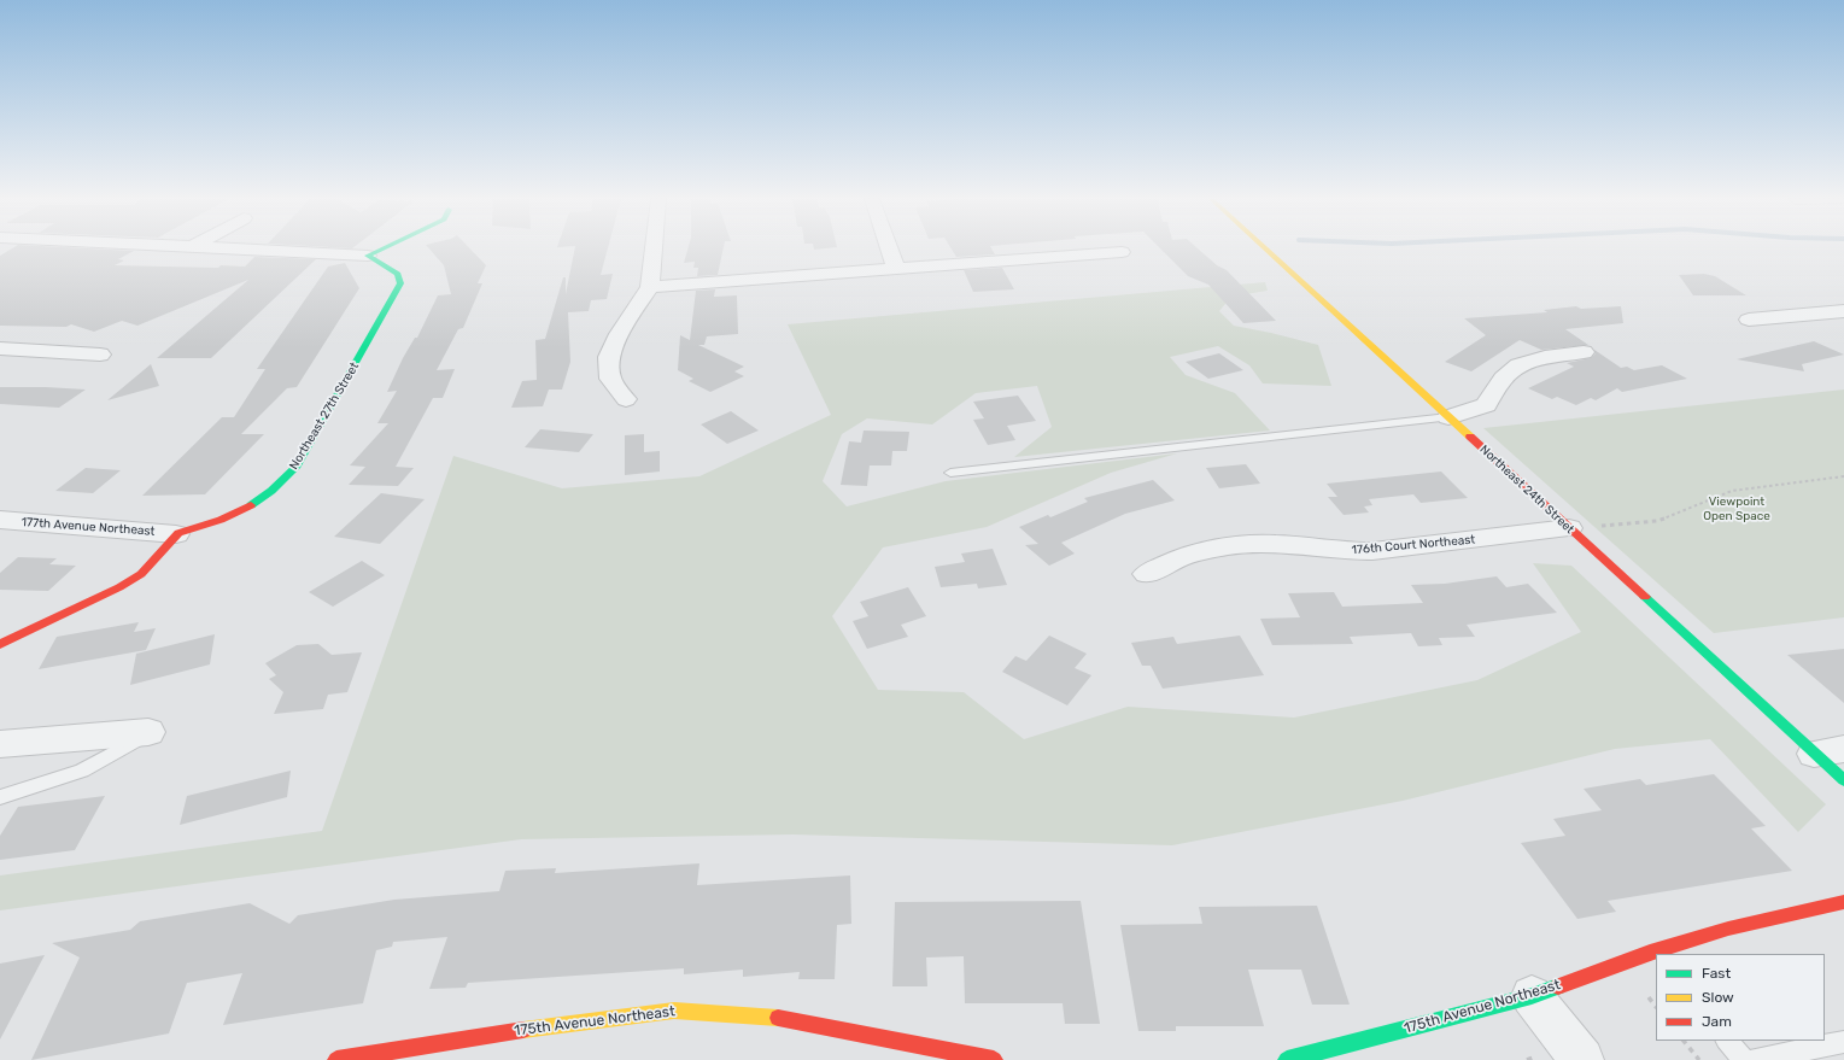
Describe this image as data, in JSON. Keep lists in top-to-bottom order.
{
  "streets": {
    "street": [
      "Northeast 27th Street",
      "Northeast 24th Street",
      "177th Avenue Northeast",
      "176th Court Northeast",
      "175th Avenue Northeast"
    ]
  },
  "crossings": [
    ["Northeast 27th Street", "177th Avenue Northeast"],
    ["Northeast 24th Street", "176th Court Northeast"]
  ],
  "parks": ["Viewpoint Open Space"],
  "legend": ["Fast", "Slow", "Jam"]
}
